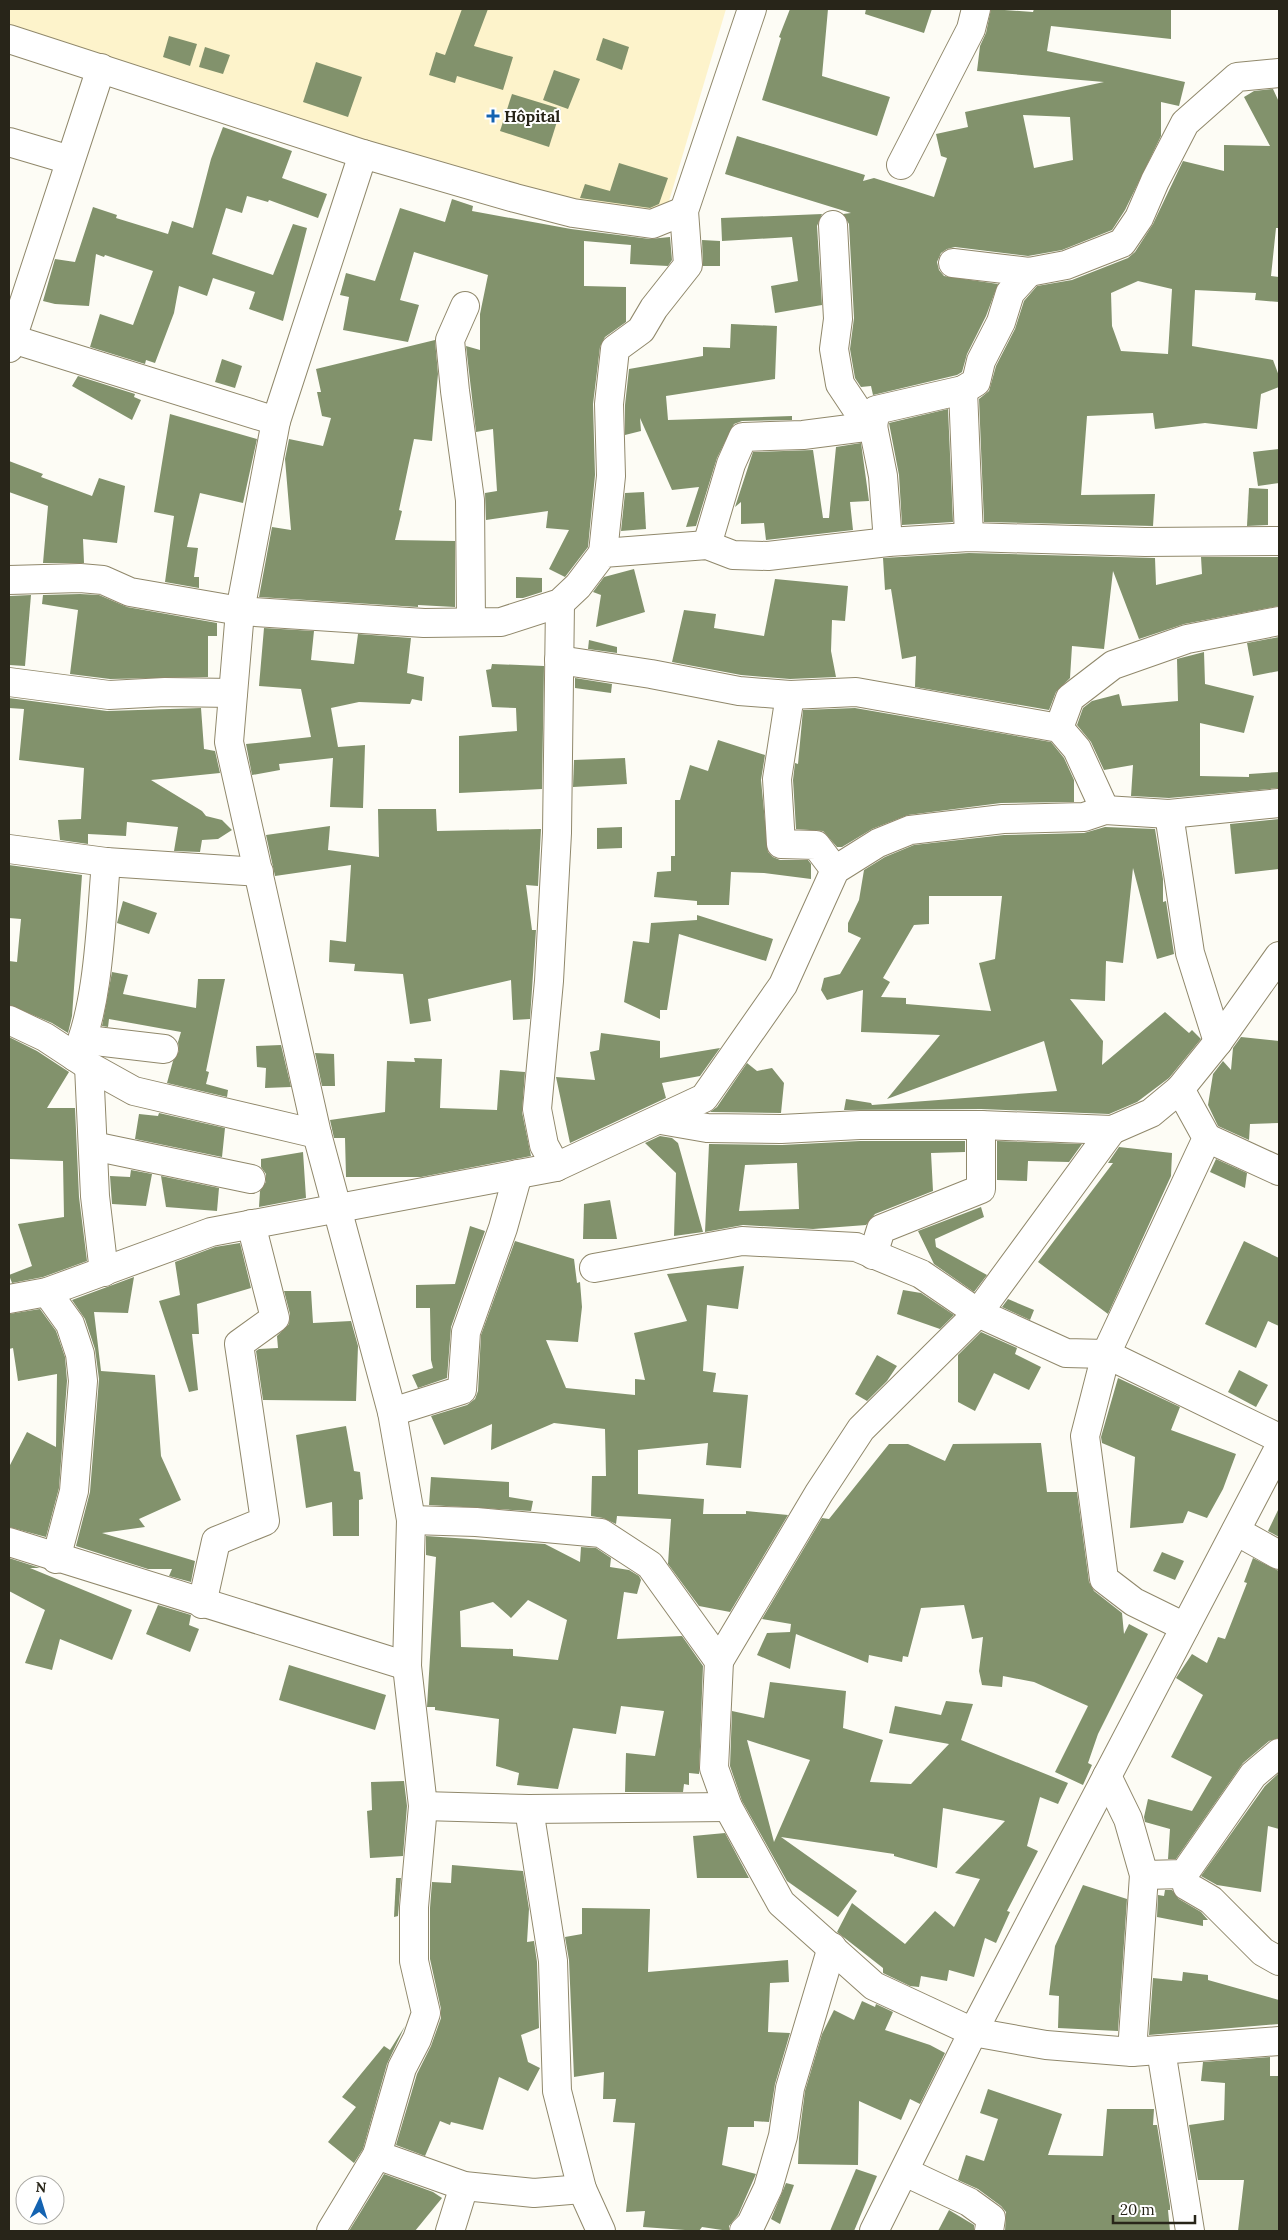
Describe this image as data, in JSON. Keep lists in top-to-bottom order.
{
  "places": {
    "health": ["Hôpital"]
  },
  "scale_bar": "20 m",
  "north": "top"
}
